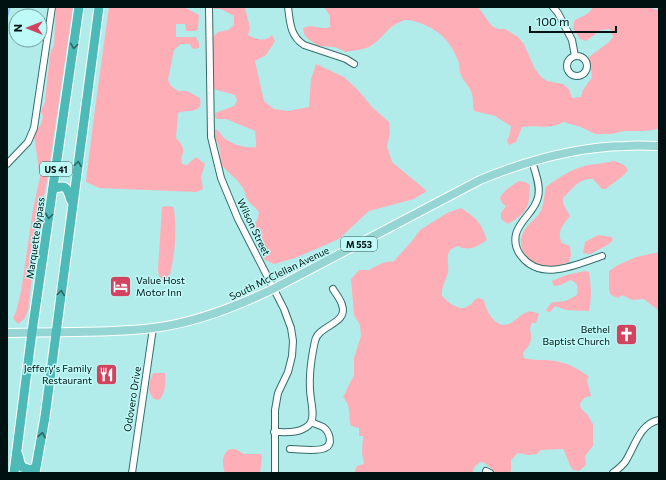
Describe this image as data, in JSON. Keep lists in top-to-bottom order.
{
  "streets": {
    "highway": ["US 41", "Marquette Bypass"],
    "main road": ["M 553", "South McClellan Avenue"],
    "street": ["Wilson Street", "Odovero Drive"]
  },
  "crossings": [
    ["US 41", "South McClellan Avenue"],
    ["Wilson Street", "South McClellan Avenue"],
    ["Marquette Bypass", "South McClellan Avenue"],
    ["South McClellan Avenue", "Odovero Drive"]
  ],
  "places": {
    "hotel": ["Value Host Motor Inn"],
    "church": ["Bethel Baptist Church"],
    "restaurant": ["Jeffery's Family Restaurant"]
  },
  "scale_bar": "100 m",
  "north": "left"
}
